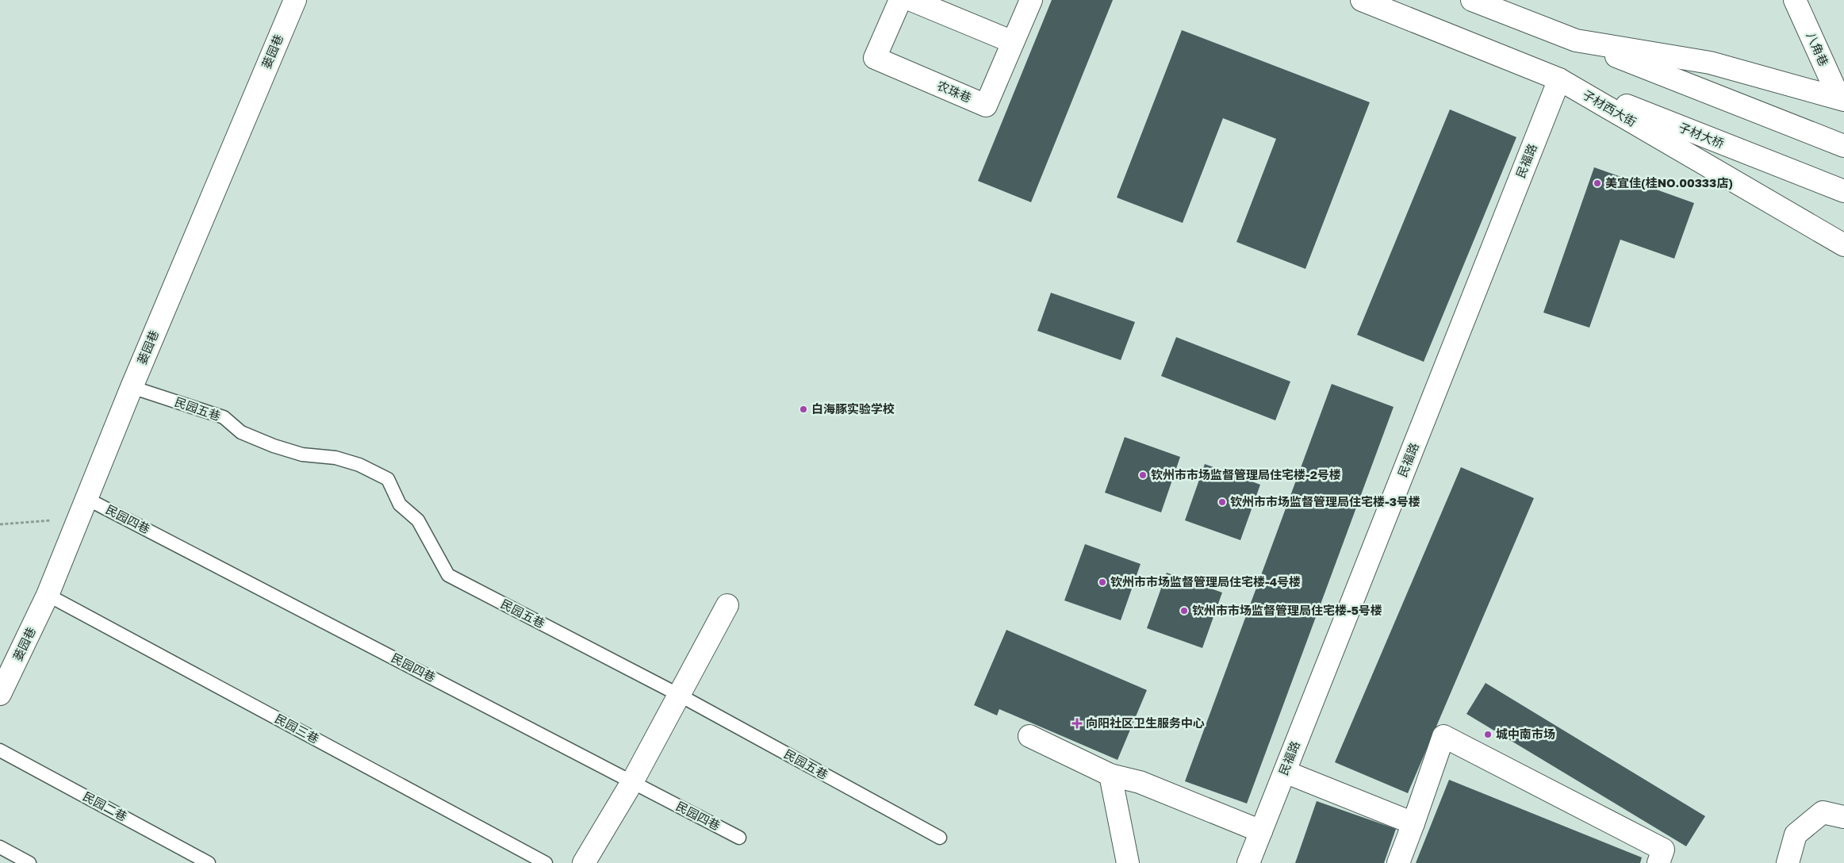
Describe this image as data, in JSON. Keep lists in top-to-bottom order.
{
  "streets": {
    "street": [
      "八角巷",
      "蒌园巷",
      "农珠巷",
      "子材西大街",
      "子材大桥",
      "民福路"
    ],
    "lane": [
      "民园五巷",
      "民园四巷",
      "民园三巷",
      "民园二巷"
    ]
  },
  "crossings": [
    ["蒌园巷", "民园五巷"],
    ["蒌园巷", "民园四巷"],
    ["蒌园巷", "民园三巷"],
    ["子材西大街", "子材大桥"],
    ["子材西大街", "民福路"],
    ["子材大桥", "民福路"]
  ],
  "places": {
    "other": [
      "美宜佳(桂NO.00333店)",
      "白海豚实验学校",
      "钦州市市场监督管理局住宅楼-2号楼",
      "钦州市市场监督管理局住宅楼-3号楼",
      "钦州市市场监督管理局住宅楼-4号楼",
      "钦州市市场监督管理局住宅楼-5号楼",
      "城中南市场"
    ],
    "health": ["向阳社区卫生服务中心"]
  }
}
